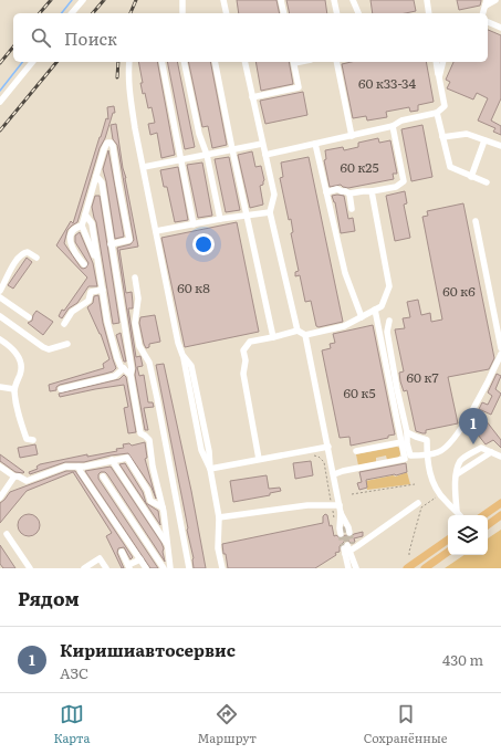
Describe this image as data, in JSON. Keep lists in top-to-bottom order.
{
  "house_numbers": [
    "60 к33-34",
    "60 к25",
    "60 к8",
    "60 к6",
    "60 к7",
    "60 к5"
  ],
  "page": {
    "search": "Поиск",
    "pins": "1",
    "heading": "Рядом",
    "list": [
      {
        "mark": "1",
        "name": "Киришиавтосервис",
        "note": "АЗС",
        "value": "430 m"
      }
    ],
    "nav": ["Карта", "Маршрут", "Сохранённые"]
  }
}
